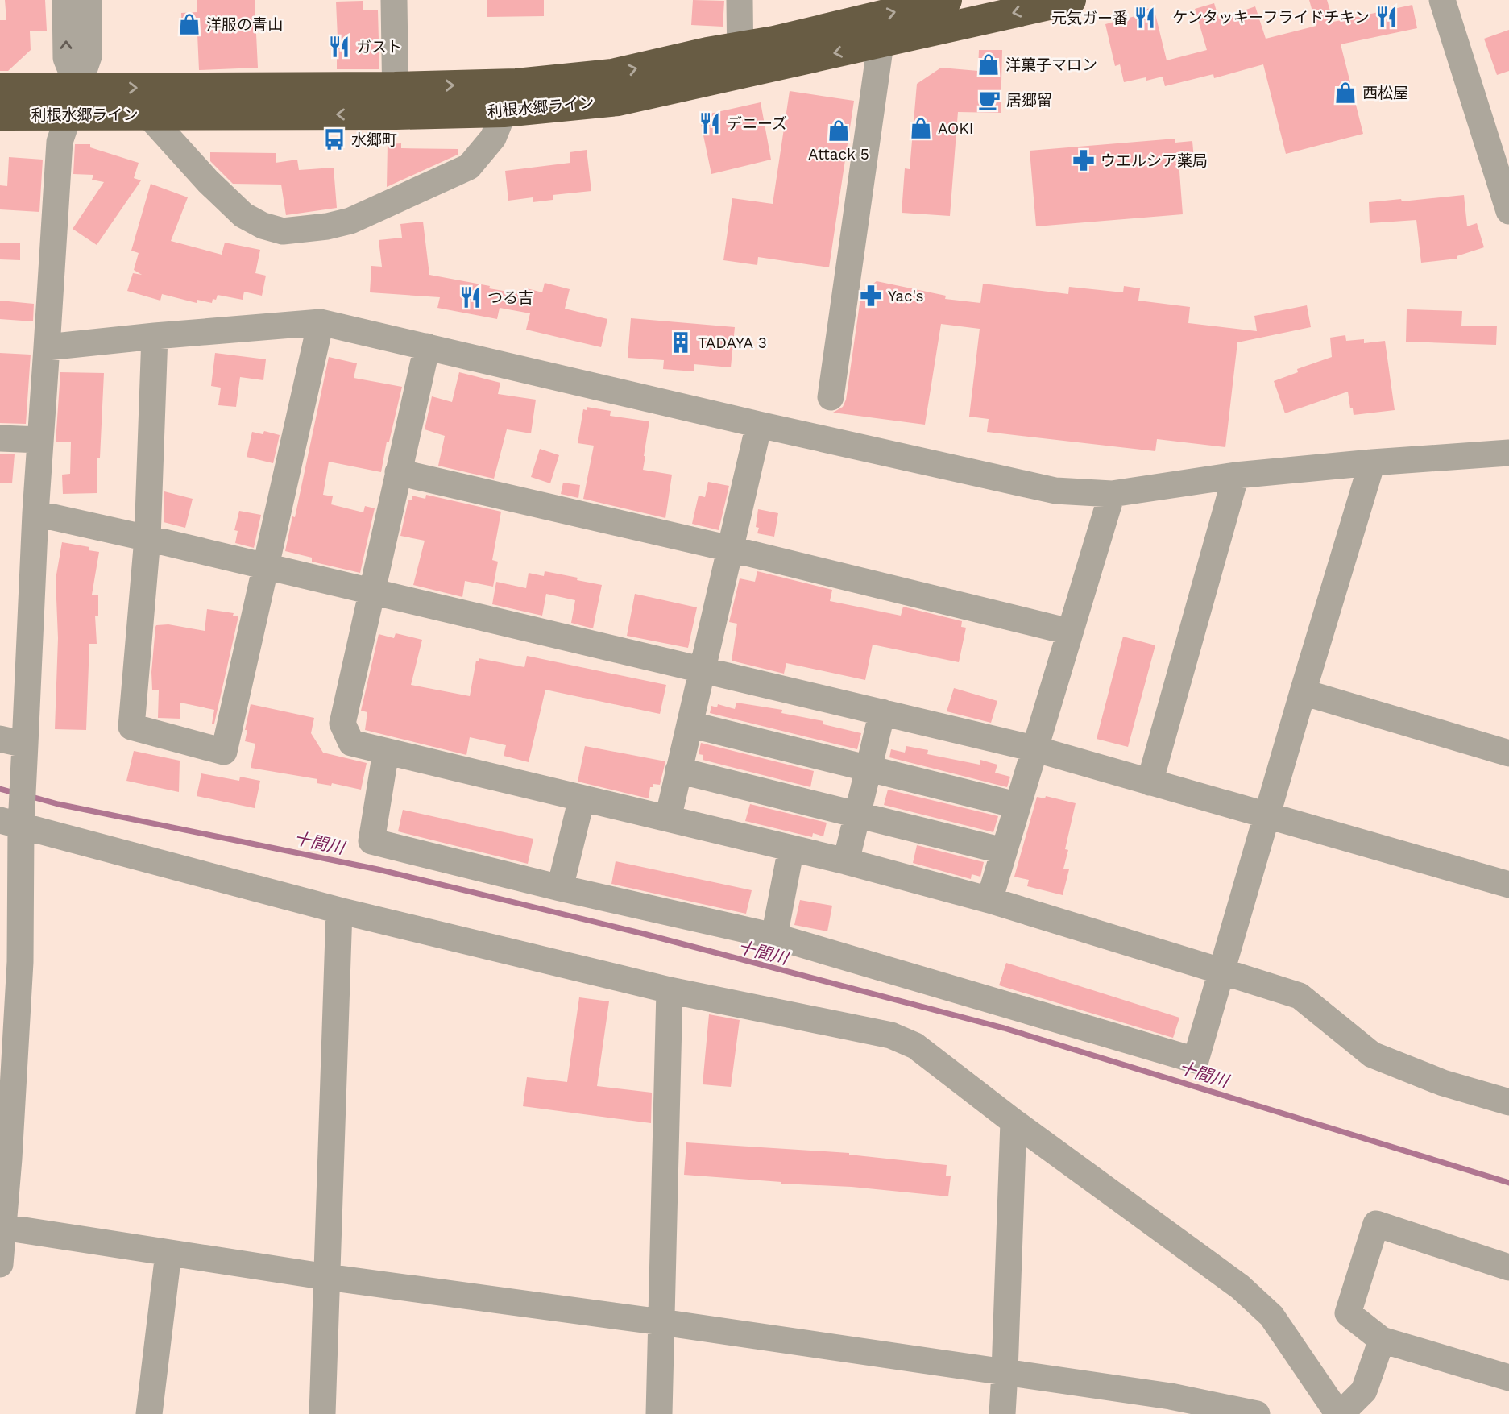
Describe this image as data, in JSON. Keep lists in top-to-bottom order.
{
  "streets": {
    "highway": ["利根水郷ライン"]
  },
  "water": ["十間川"],
  "places": {
    "restaurant": [
      "ケンタッキーフライドチキン",
      "元気ガー番",
      "ガスト",
      "デニーズ",
      "つる吉"
    ],
    "shop": [
      "洋服の青山",
      "洋菓子マロン",
      "西松屋",
      "AOKI",
      "Attack 5"
    ],
    "cafe": ["居郷留"],
    "bus stop": ["水郷町"],
    "pharmacy": ["ウエルシア薬局", "Yac's"],
    "building": ["TADAYA 3"]
  }
}
